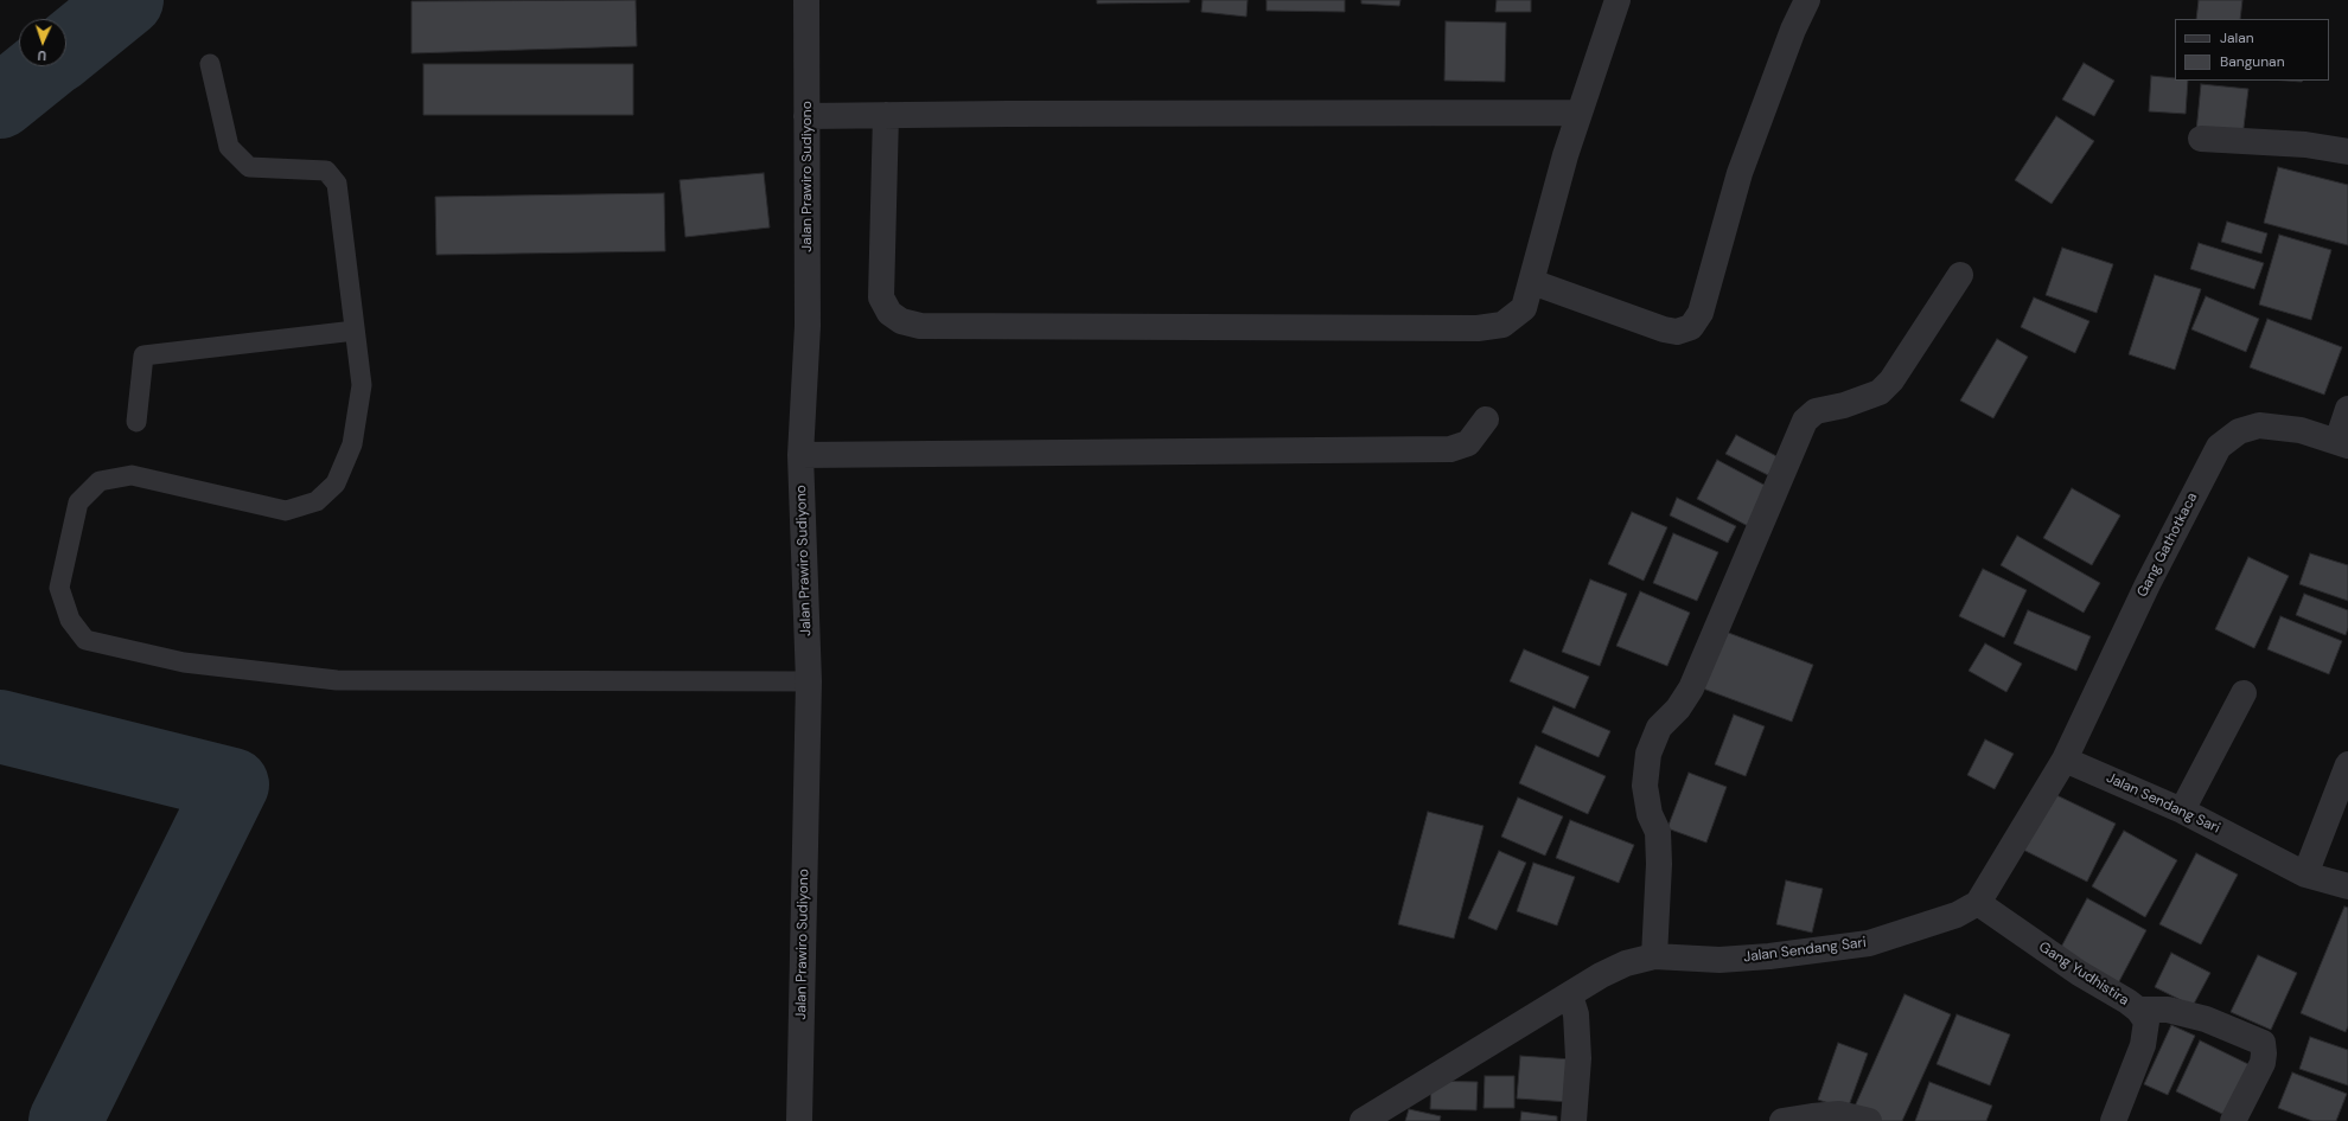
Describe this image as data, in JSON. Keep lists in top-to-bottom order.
{
  "streets": {
    "street": [
      "Jalan Prawiro Sudiyono",
      "Gang Gathotkaca",
      "Jalan Sendang Sari",
      "Gang Yudhistira"
    ]
  },
  "crossings": [
    ["Gang Gathotkaca", "Jalan Sendang Sari"],
    ["Jalan Sendang Sari", "Gang Yudhistira"]
  ],
  "legend": ["Jalan", "Bangunan"],
  "north": "bottom"
}
